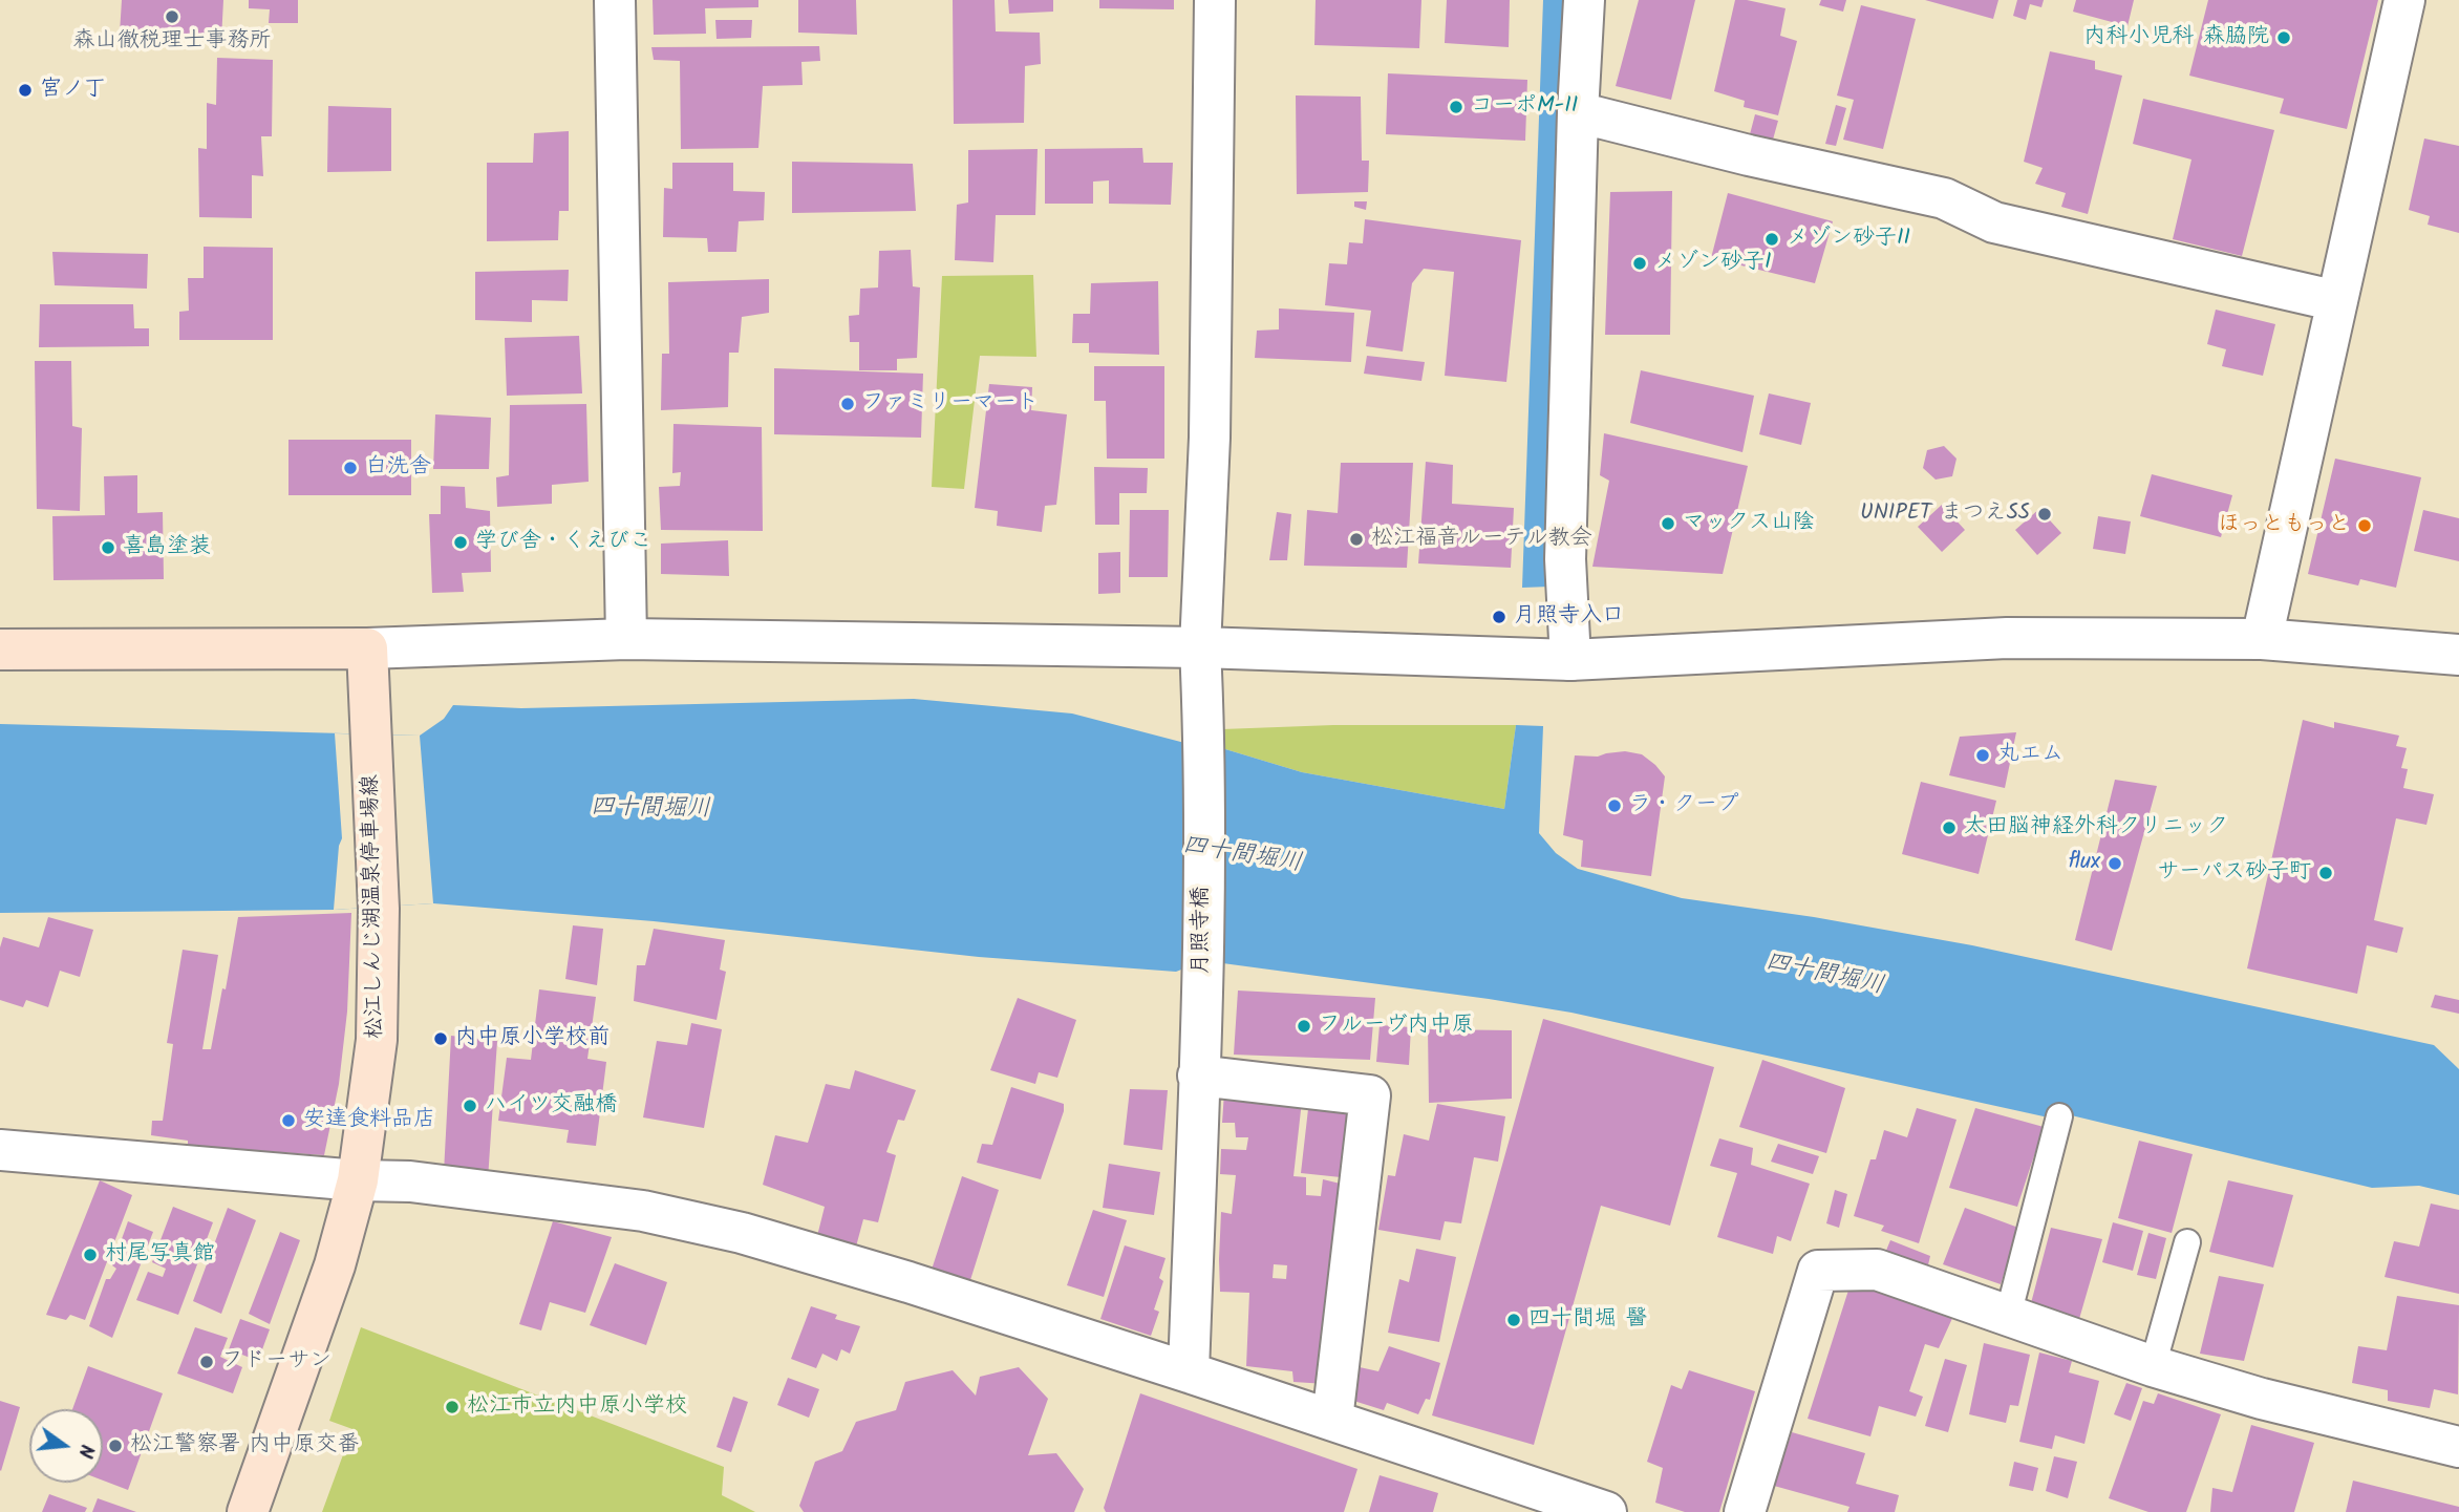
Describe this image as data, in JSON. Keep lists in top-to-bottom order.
{
  "streets": {
    "main road": ["松江しんじ湖温泉停車場線"],
    "street": ["月照寺橋"]
  },
  "water": ["四十間堀川"],
  "places": [
    "森山徹税理士事務所",
    "内科小児科 森脇院",
    "宮ノ丁",
    "コーポM-II",
    "メゾン砂子II",
    "メゾン砂子I",
    "ファミリーマート",
    "白洗舎",
    "UNIPET まつえSS",
    "マックス山陰",
    "ほっともっと",
    "松江福音ルーテル教会",
    "学び舎・くえびこ",
    "喜島塗装",
    "月照寺入口",
    "丸エム",
    "ラ・クープ",
    "太田脳神経外科クリニック",
    "flux",
    "サーパス砂子町",
    "フルーヴ内中原",
    "内中原小学校前",
    "ハイツ交融橋",
    "安達食料品店",
    "村尾写真館",
    "四十間堀 醫",
    "フドーサン",
    "松江市立内中原小学校",
    "松江警察署 内中原交番"
  ],
  "north": "right"
}
